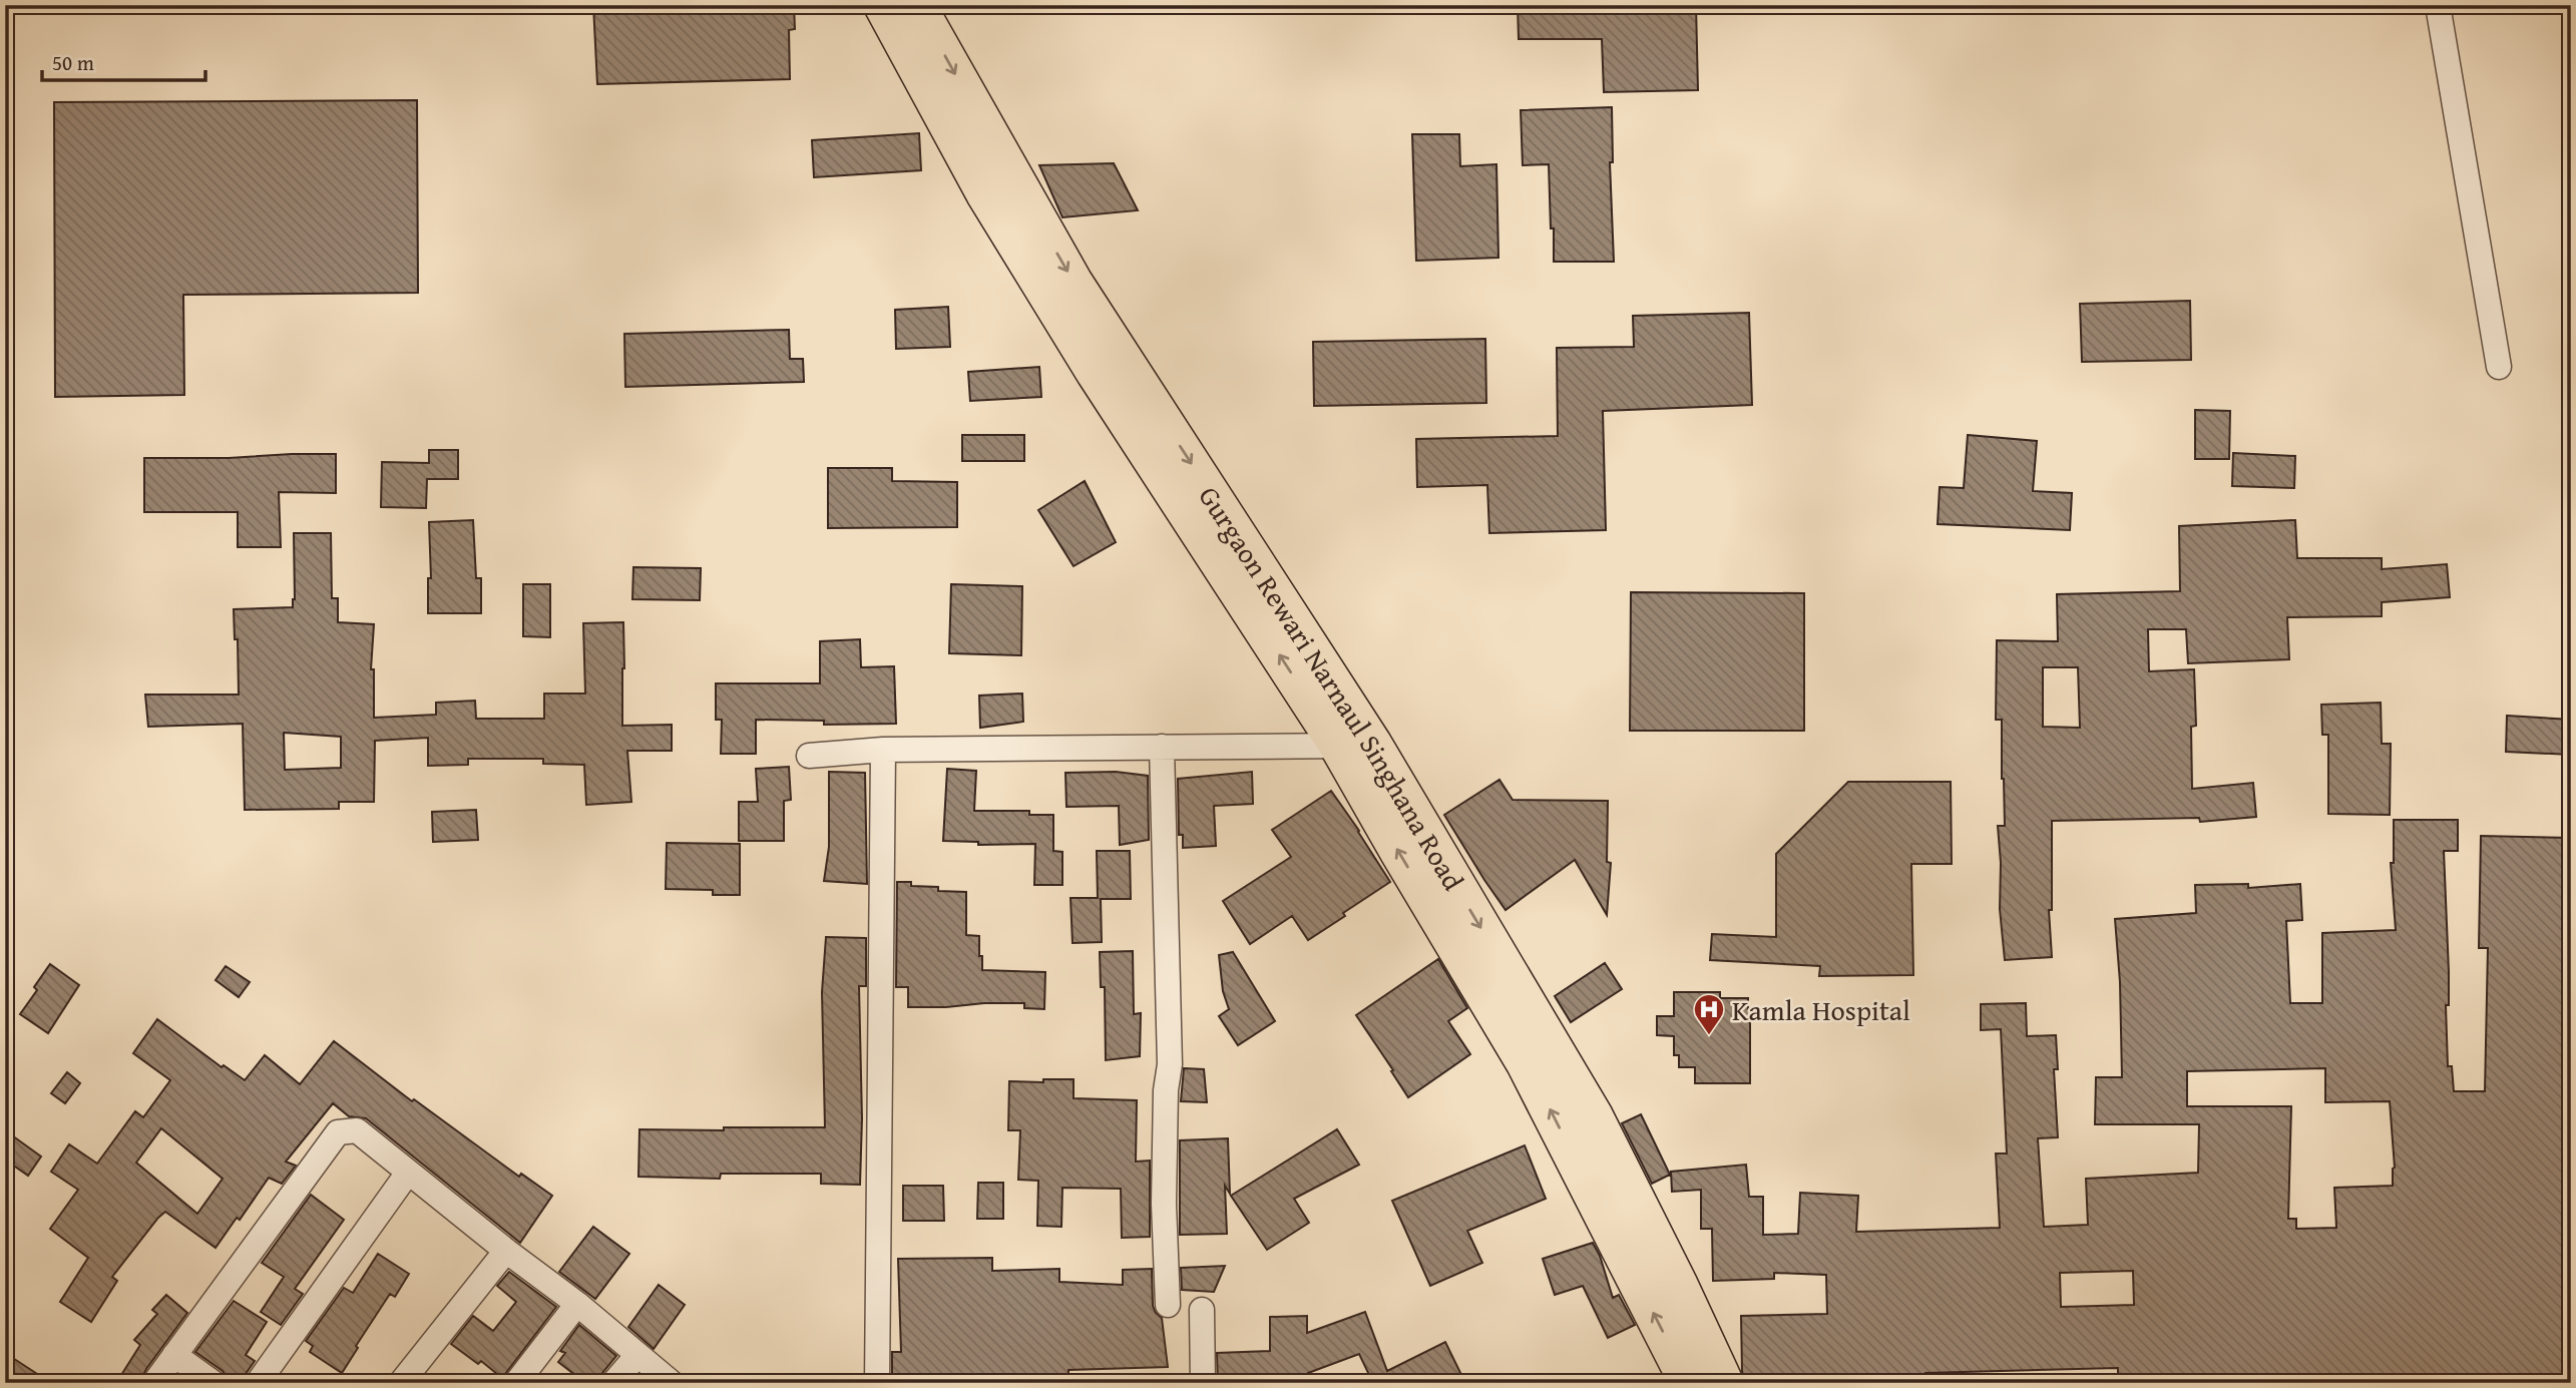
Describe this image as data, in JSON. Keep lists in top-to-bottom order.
{
  "streets": {
    "highway": ["Gurgaon Rewari Narnaul Singhana Road"]
  },
  "places": {
    "hospital": ["Kamla Hospital"]
  },
  "scale_bar": "50 m"
}
